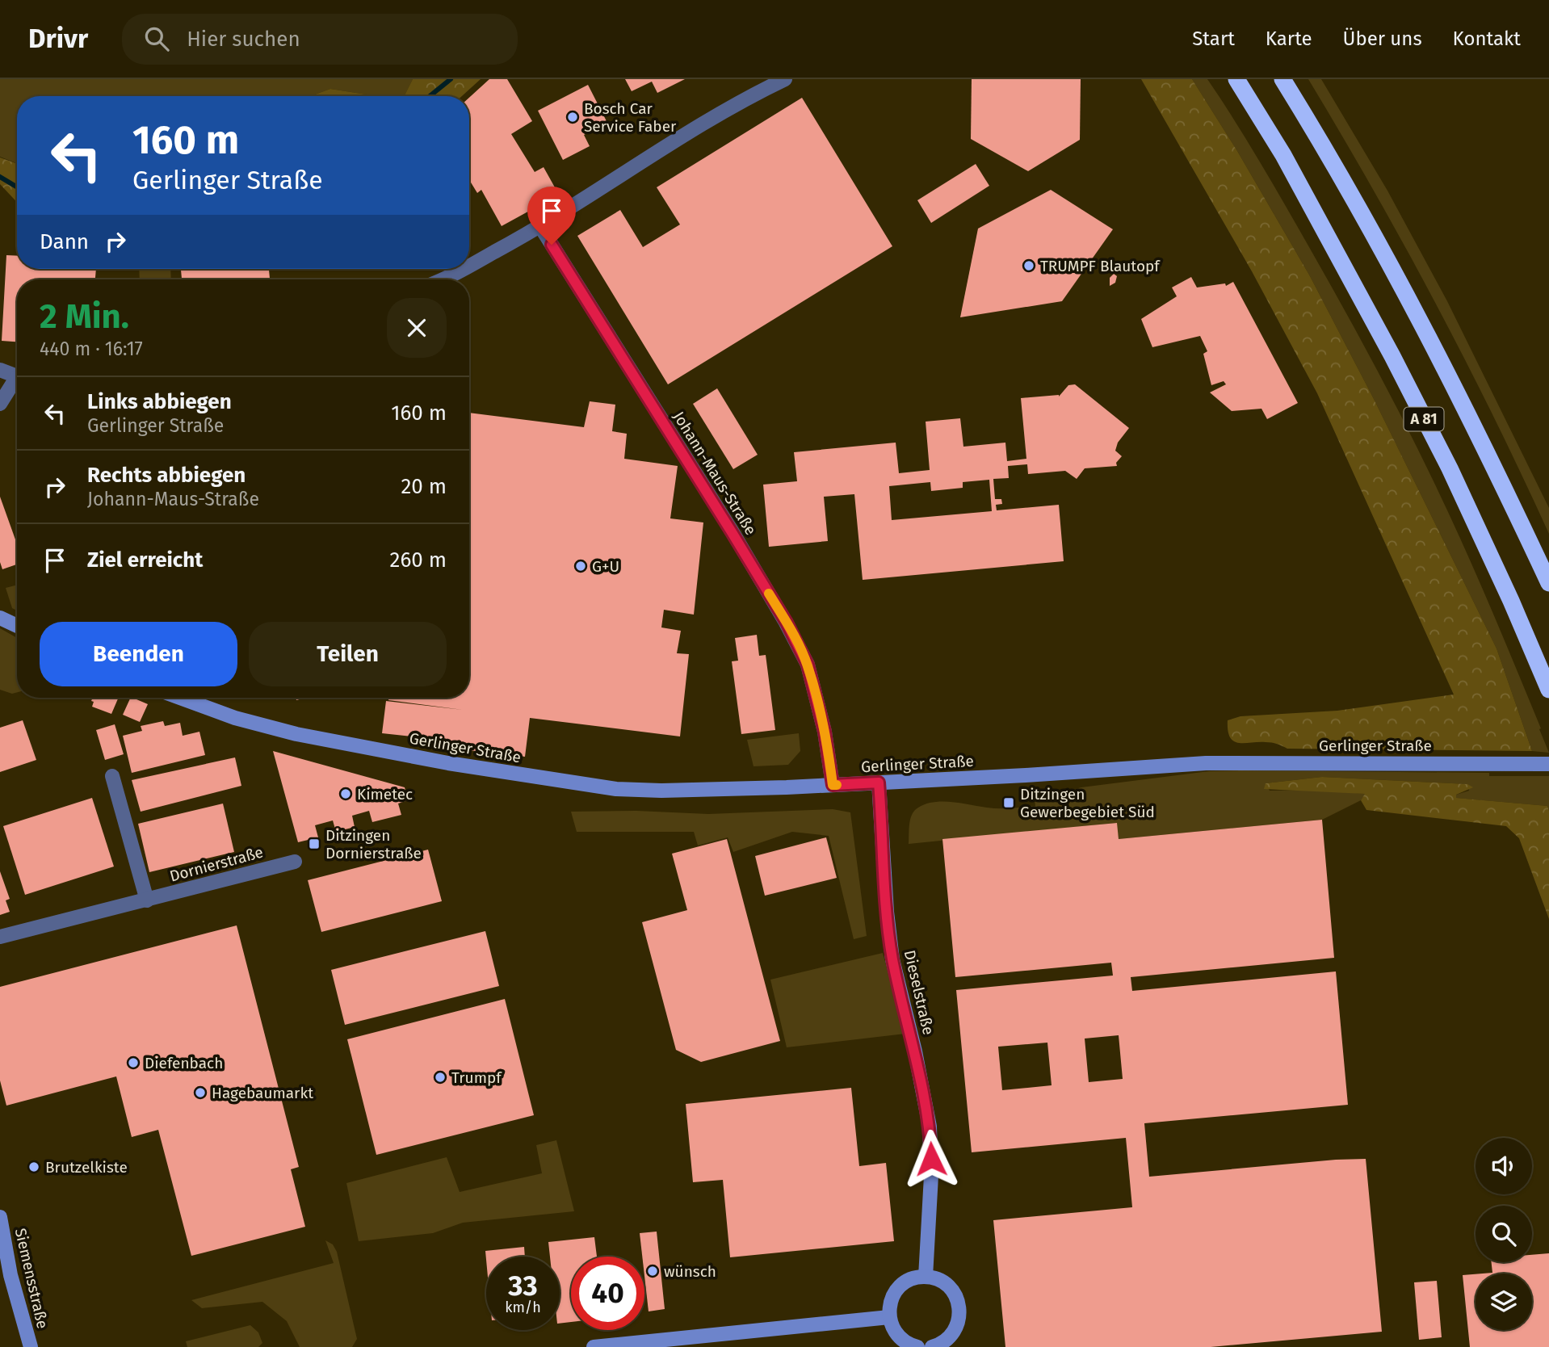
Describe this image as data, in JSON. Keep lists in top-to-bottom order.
{
  "streets": {
    "highway": ["A 81"],
    "main road": ["Gerlinger Straße", "Dieselstraße", "Siemensstraße"],
    "street": ["Johann-Maus-Straße", "Dornierstraße"]
  },
  "crossings": [
    ["Johann-Maus-Straße", "Gerlinger Straße"],
    ["Gerlinger Straße", "Dieselstraße"]
  ],
  "places": {
    "other": [
      "Bosch Car Service Faber",
      "TRUMPF Blautopf",
      "G+U",
      "Kimetec",
      "Diefenbach",
      "Trumpf",
      "Hagebaumarkt",
      "Brutzelkiste",
      "wünsch"
    ],
    "transit": ["Ditzingen Gewerbegebiet Süd", "Ditzingen Dornierstraße"]
  },
  "page": {
    "header": "Drivr",
    "search": "Hier suchen",
    "nav": [
      "Start",
      "Karte",
      "Über uns",
      "Kontakt"
    ],
    "turn": ["160 m", "Gerlinger Straße"],
    "then": "Dann",
    "heading": ["2 Min.", "440 m · 16:17"],
    "list": [
      {
        "name": "Links abbiegen",
        "note": "Gerlinger Straße",
        "value": "160 m"
      },
      {
        "name": "Rechts abbiegen",
        "note": "Johann-Maus-Straße",
        "value": "20 m"
      },
      {
        "name": "Ziel erreicht",
        "value": "260 m"
      }
    ],
    "buttons": ["Beenden", "Teilen"],
    "speed": "33 km/h",
    "limit": "40"
  }
}
